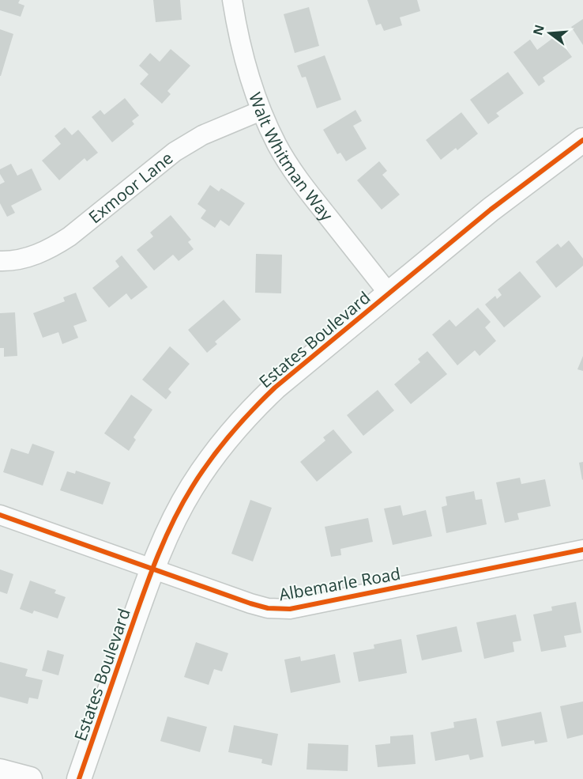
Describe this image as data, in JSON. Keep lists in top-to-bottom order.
{
  "streets": {
    "street": [
      "Walt Whitman Way",
      "Exmoor Lane",
      "Estates Boulevard",
      "Albemarle Road"
    ]
  },
  "crossings": [
    ["Walt Whitman Way", "Exmoor Lane"],
    ["Walt Whitman Way", "Estates Boulevard"],
    ["Estates Boulevard", "Albemarle Road"]
  ],
  "north": "left"
}
